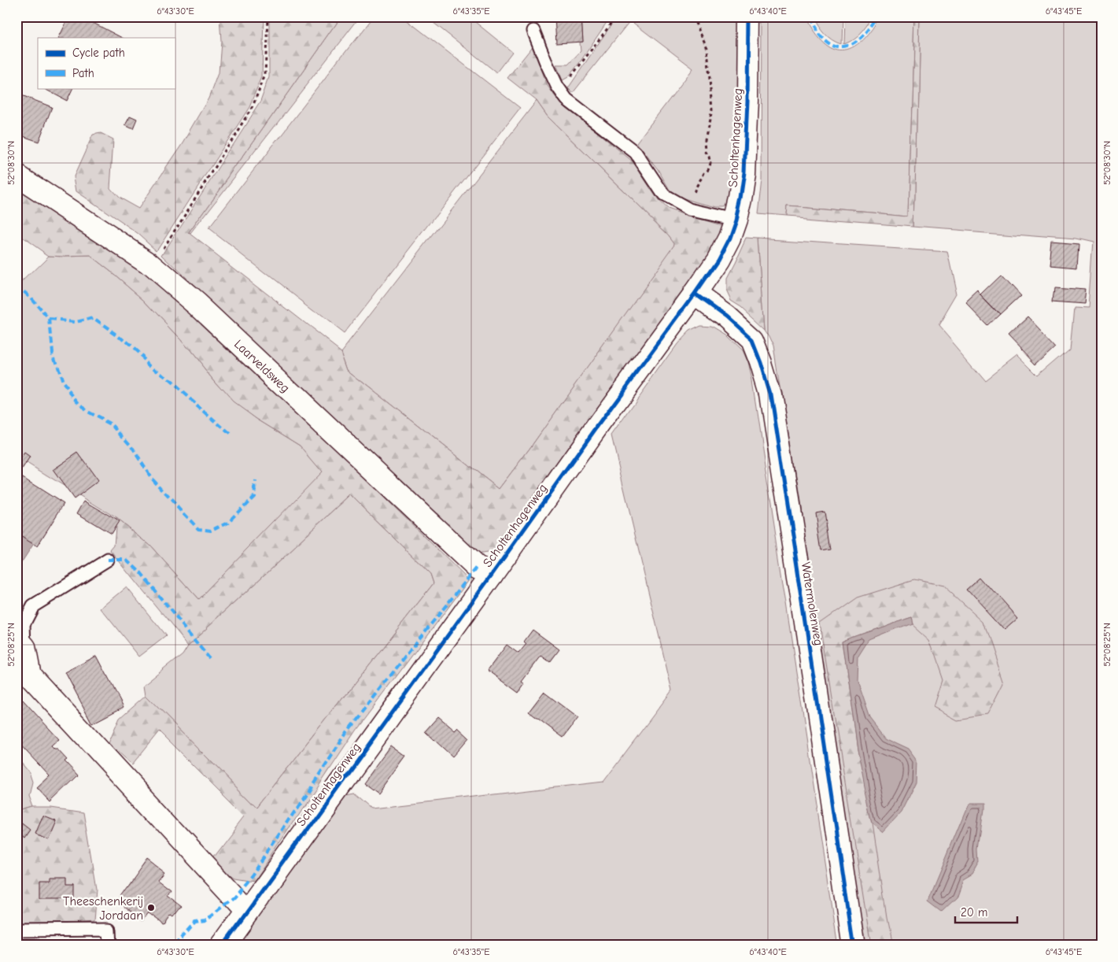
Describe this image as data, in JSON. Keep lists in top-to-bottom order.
{
  "streets": {
    "street": ["Scholtenhagenweg", "Laarveldsweg", "Watermolenweg"]
  },
  "crossings": [
    ["Scholtenhagenweg", "Laarveldsweg"],
    ["Scholtenhagenweg", "Watermolenweg"]
  ],
  "places": ["Theeschenkerij Jordaan"],
  "legend": ["Cycle path", "Path"],
  "scale_bar": "20 m",
  "coordinates": [
    "6°43'30\"E",
    "6°43'35\"E",
    "6°43'40\"E",
    "6°43'45\"E",
    "52°08'30\"N",
    "52°08'25\"N"
  ]
}
